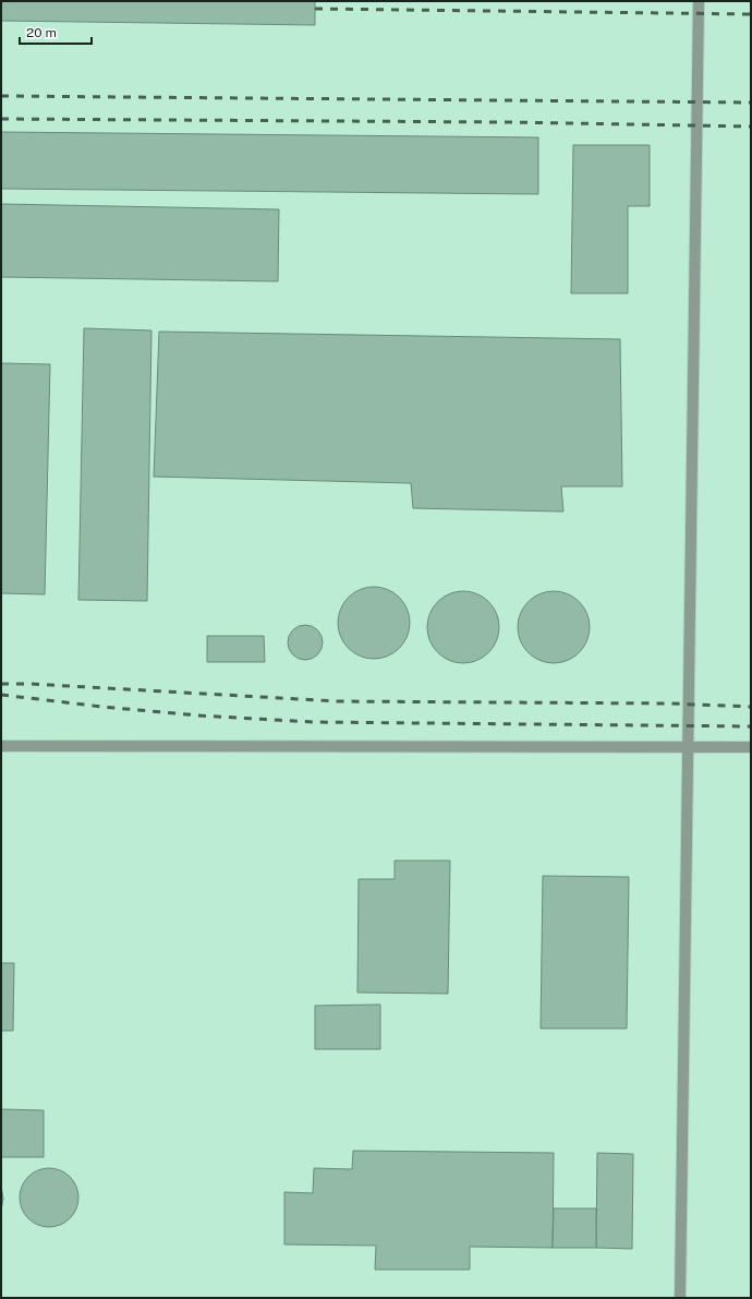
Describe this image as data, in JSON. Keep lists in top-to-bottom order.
{
  "scale_bar": "20 m"
}
